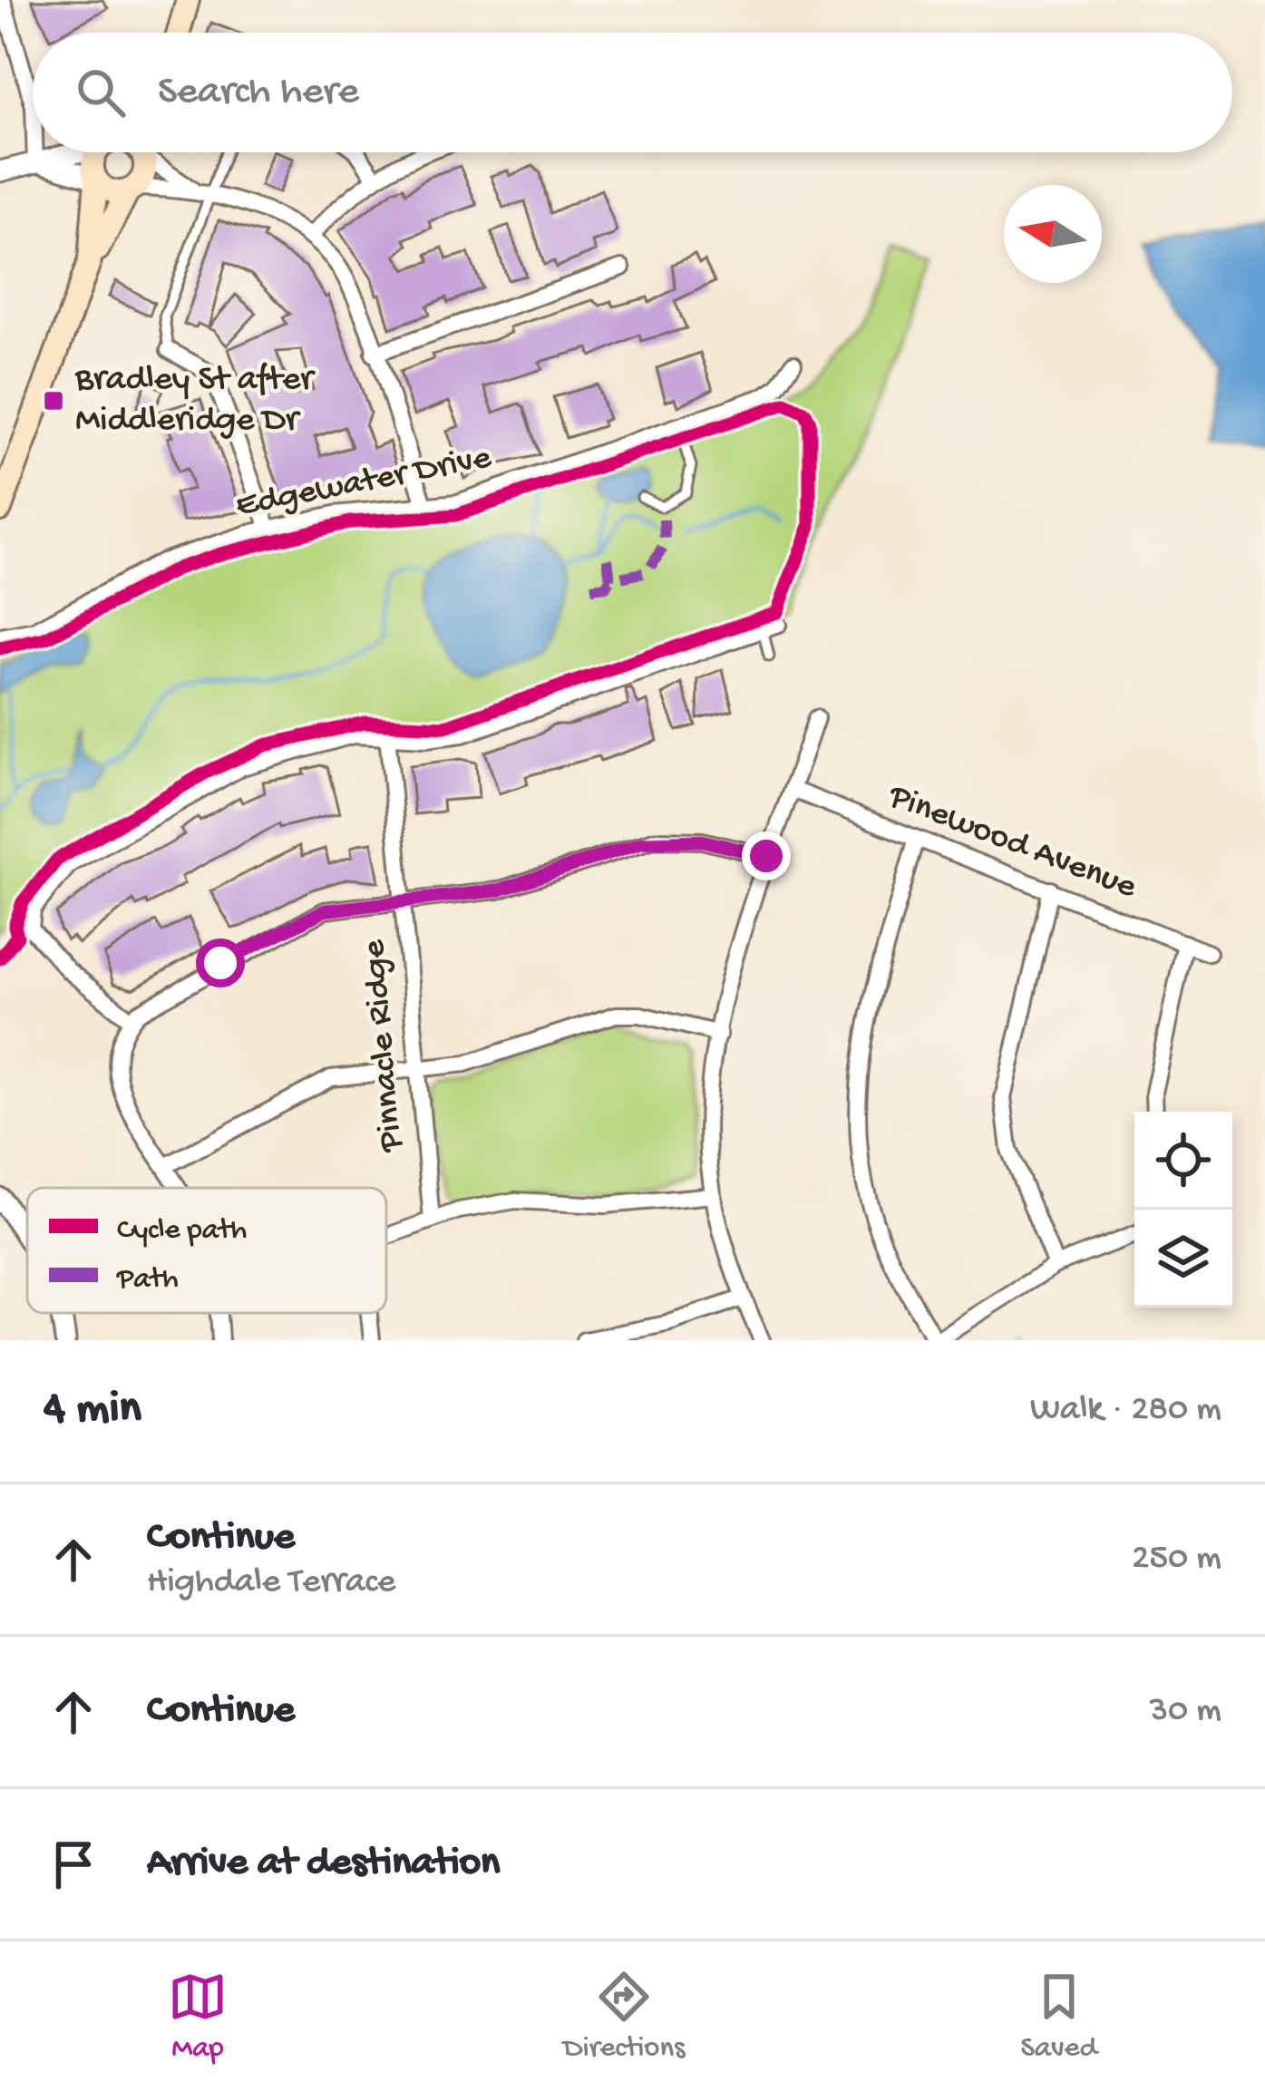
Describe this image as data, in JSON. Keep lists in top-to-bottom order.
{
  "streets": {
    "street": ["Edgewater Drive", "Pinewood Avenue", "Pinnacle Ridge"]
  },
  "places": {
    "transit": ["Bradley St after Middleridge Dr"]
  },
  "legend": ["Cycle path", "Path"],
  "north": "left",
  "page": {
    "search": "Search here",
    "heading": ["4 min", "Walk · 280 m"],
    "list": [
      ["Continue", "Highdale Terrace", "250 m"],
      ["Continue", "30 m"],
      "Arrive at destination"
    ],
    "nav": ["Map", "Directions", "Saved"]
  }
}
